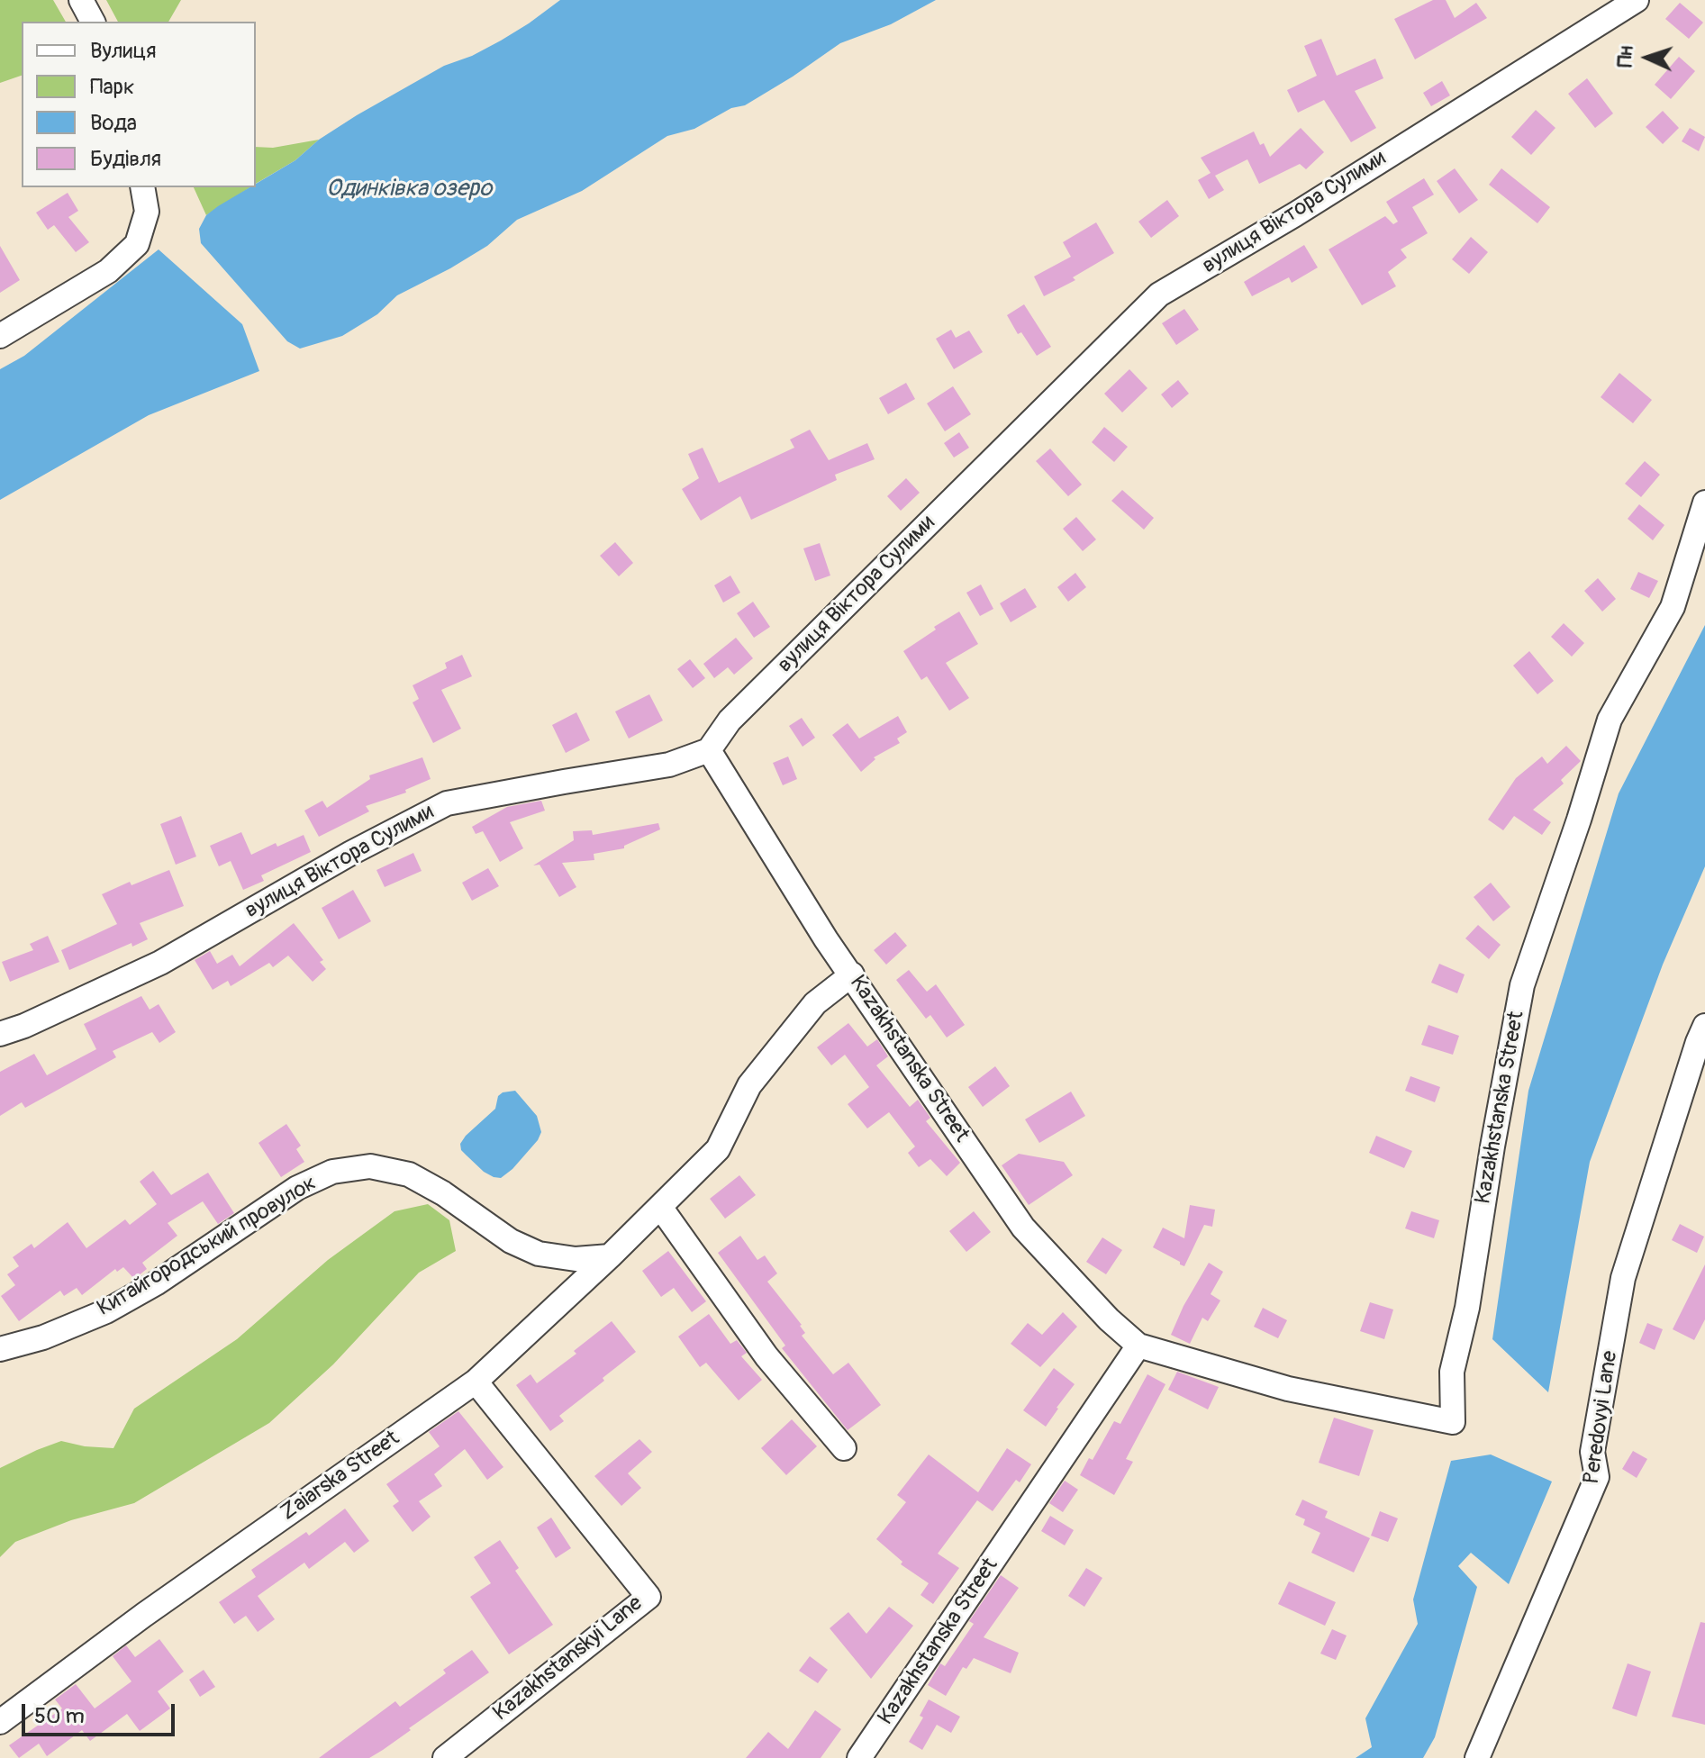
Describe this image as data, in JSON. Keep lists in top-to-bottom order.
{
  "streets": {
    "street": [
      "вулиця Віктора Сулими",
      "Kazakhstanska Street",
      "Китайгородський провулок",
      "Peredovyi Lane",
      "Zaiarska Street",
      "Kazakhstanskyi Lane"
    ]
  },
  "crossings": [
    ["вулиця Віктора Сулими", "Kazakhstanska Street"],
    ["Kazakhstanska Street", "Zaiarska Street"],
    ["Китайгородський провулок", "Zaiarska Street"],
    ["Zaiarska Street", "Kazakhstanskyi Lane"]
  ],
  "water": ["Одинківка озеро"],
  "legend": [
    "Вулиця",
    "Парк",
    "Вода",
    "Будівля"
  ],
  "scale_bar": "50 m",
  "north": "left"
}
